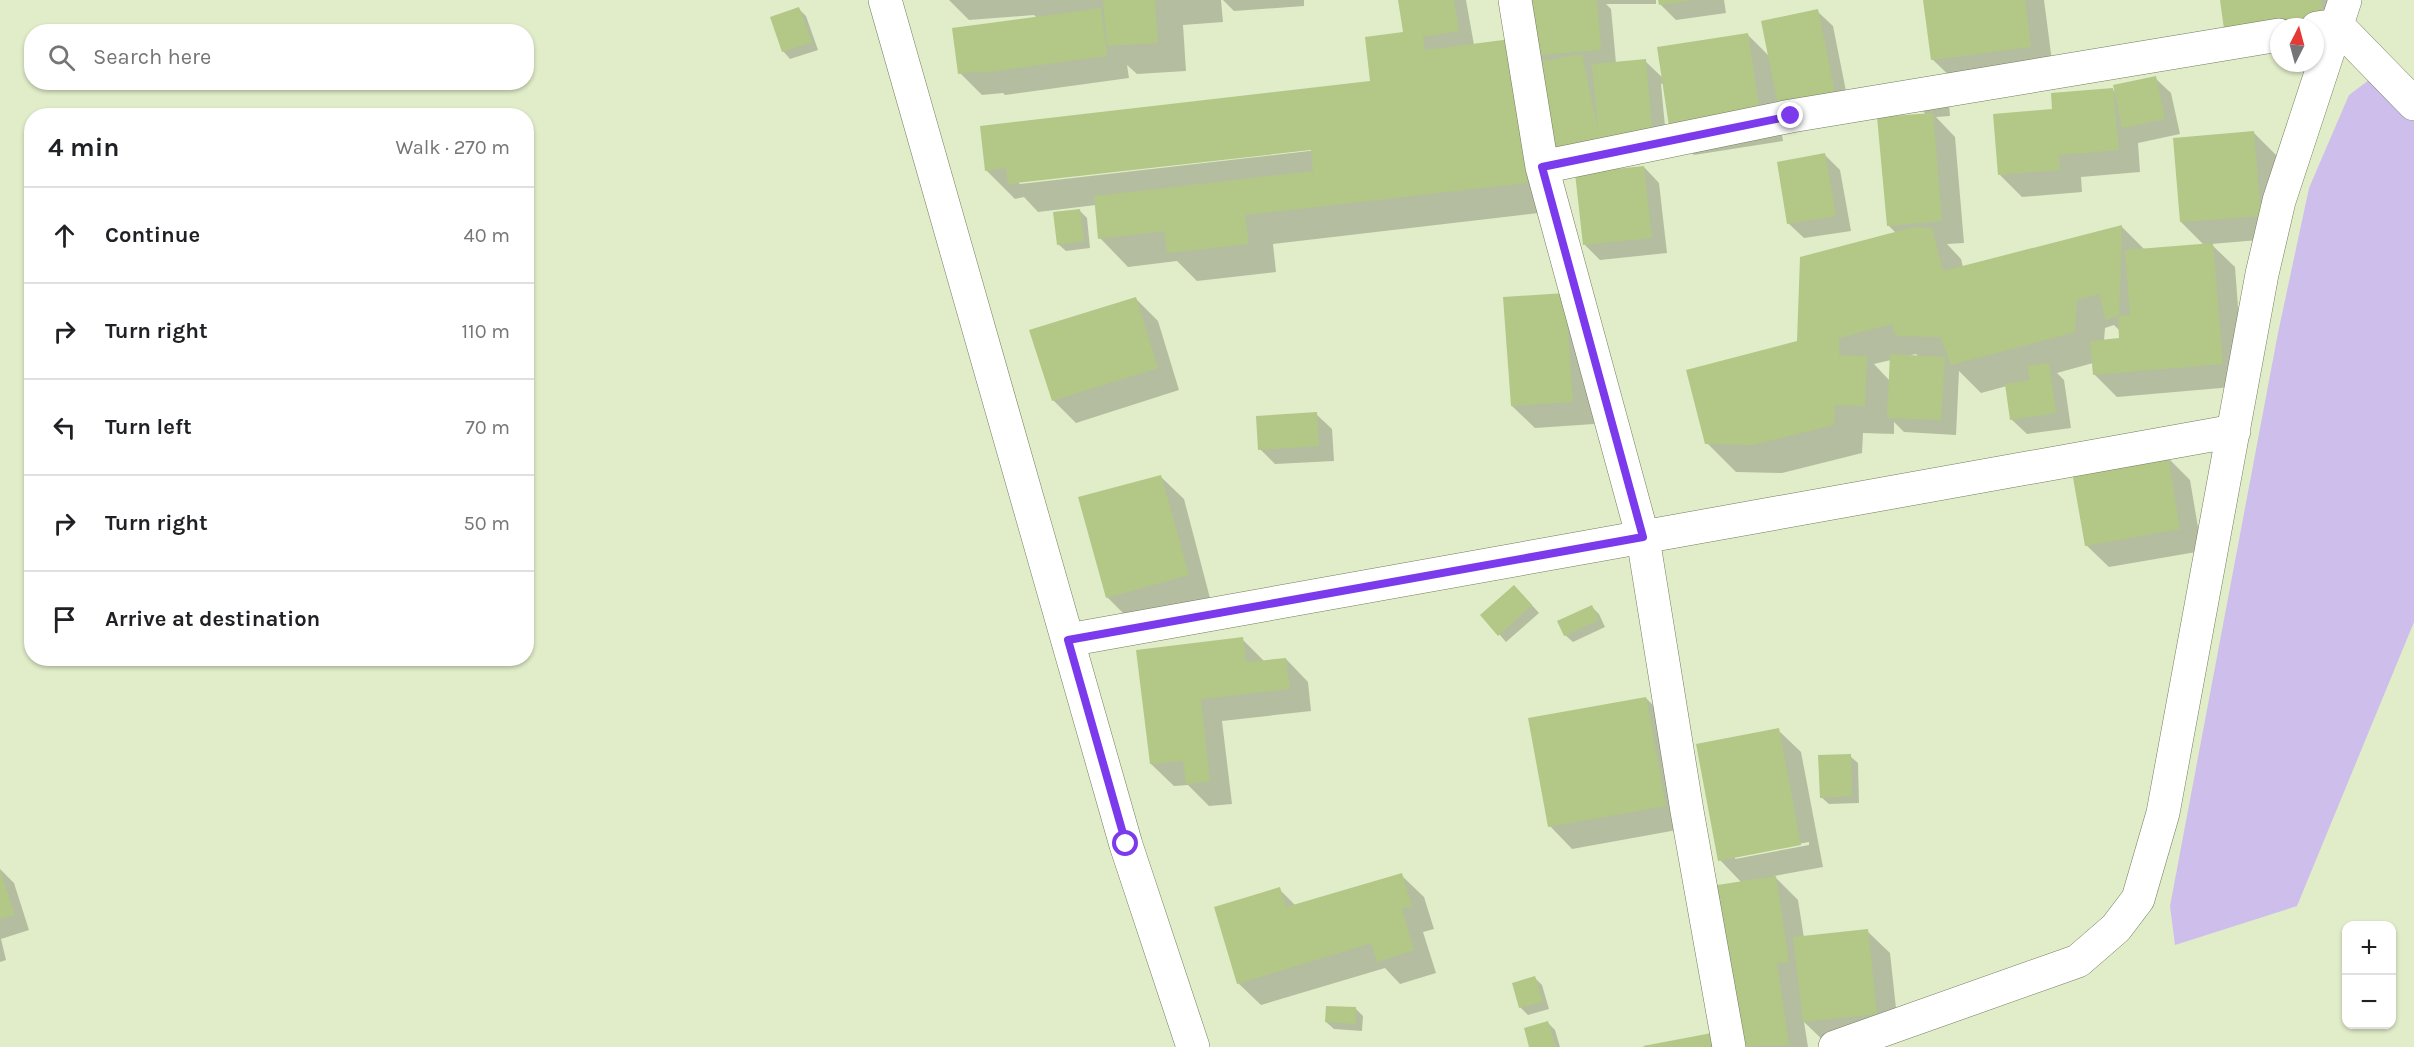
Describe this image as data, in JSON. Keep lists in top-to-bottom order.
{
  "north": "top",
  "page": {
    "search": "Search here",
    "heading": ["4 min", "Walk · 270 m"],
    "list": [
      ["Continue", "40 m"],
      ["Turn right", "110 m"],
      ["Turn left", "70 m"],
      ["Turn right", "50 m"],
      "Arrive at destination"
    ],
    "map_buttons": ["+", "−"]
  }
}
